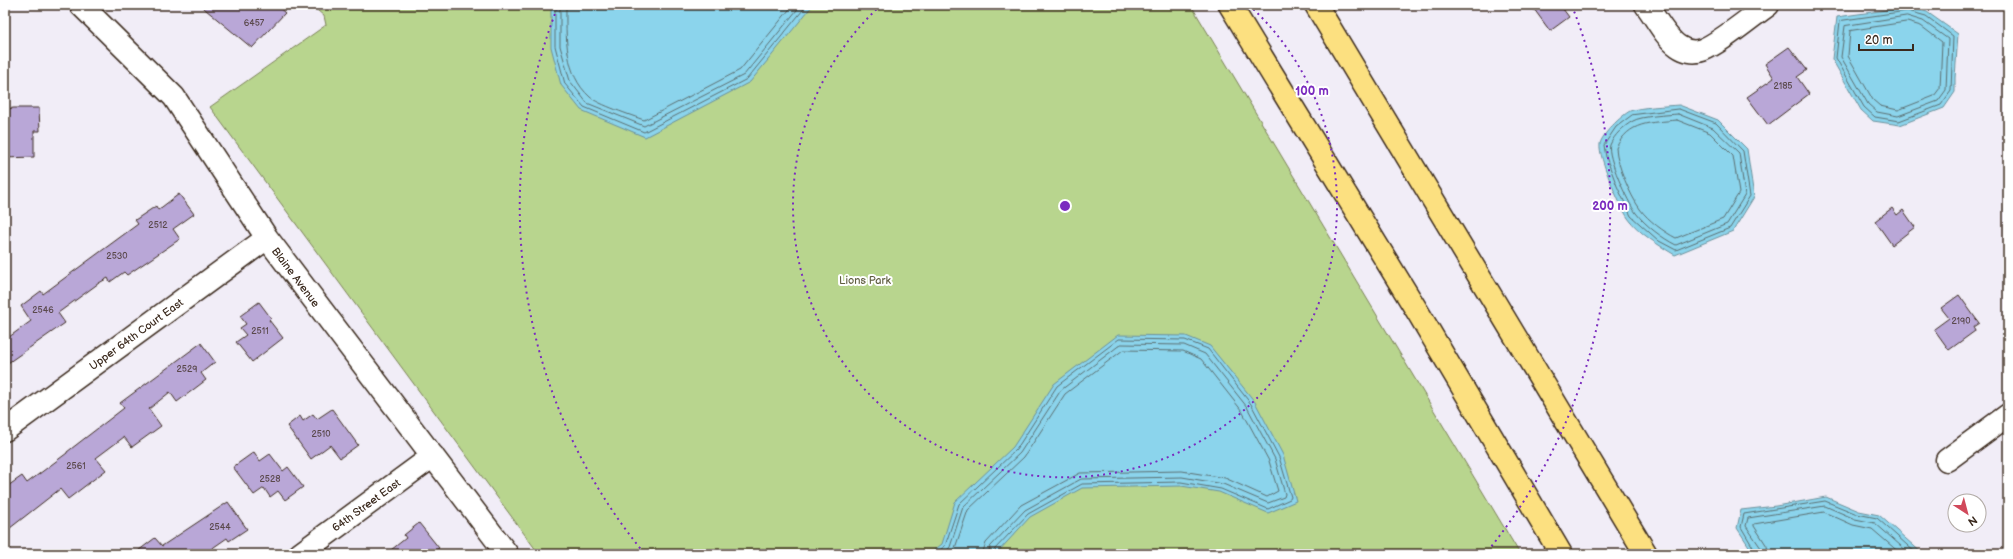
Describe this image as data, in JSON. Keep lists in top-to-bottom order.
{
  "streets": {
    "street": ["Blaine Avenue", "Upper 64th Court East", "64th Street East"]
  },
  "crossings": [
    ["Blaine Avenue", "Upper 64th Court East"],
    ["Blaine Avenue", "64th Street East"]
  ],
  "parks": ["Lions Park"],
  "house_numbers": [
    "6457",
    "2185",
    "2512",
    "2530",
    "2546",
    "2190",
    "2511",
    "2529",
    "2510",
    "2561",
    "2528",
    "2544"
  ],
  "scale_bar": "20 m",
  "north": "bottom right",
  "rings": ["100 m", "200 m"]
}
